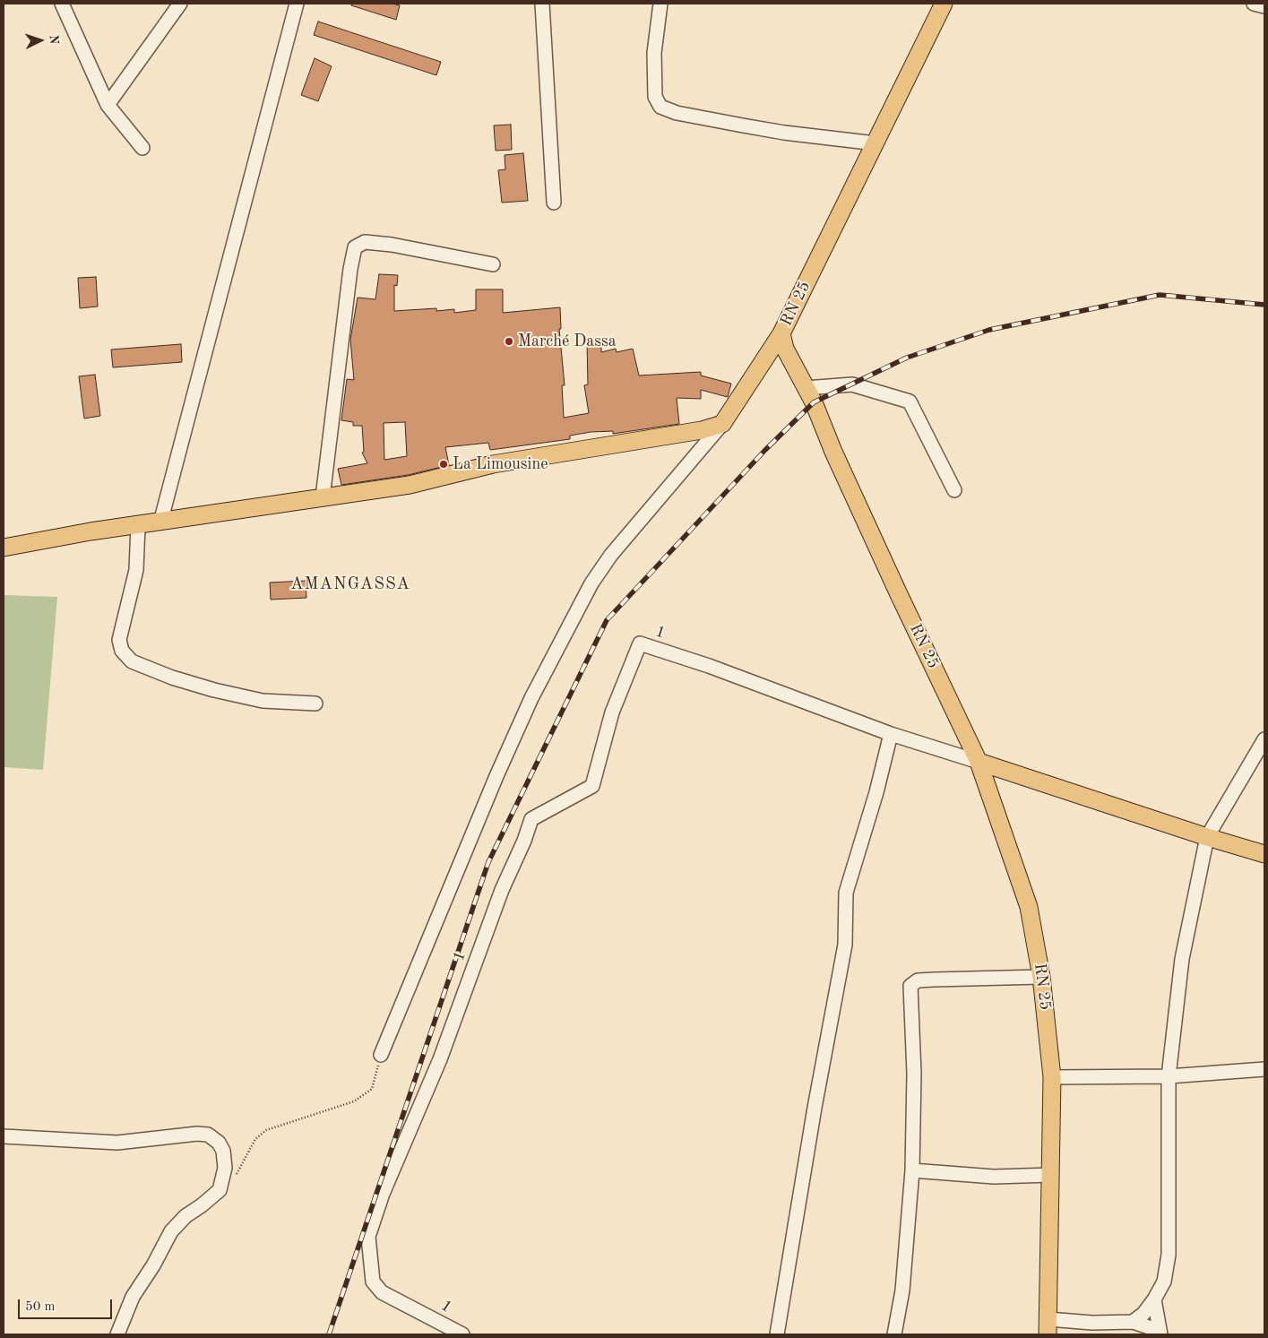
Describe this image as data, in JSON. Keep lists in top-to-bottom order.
{
  "streets": {
    "main road": ["RN 25"],
    "street": ["1"]
  },
  "districts": ["AMANGASSA"],
  "places": ["Marché Dassa", "La Limousine"],
  "scale_bar": "50 m",
  "north": "right"
}
